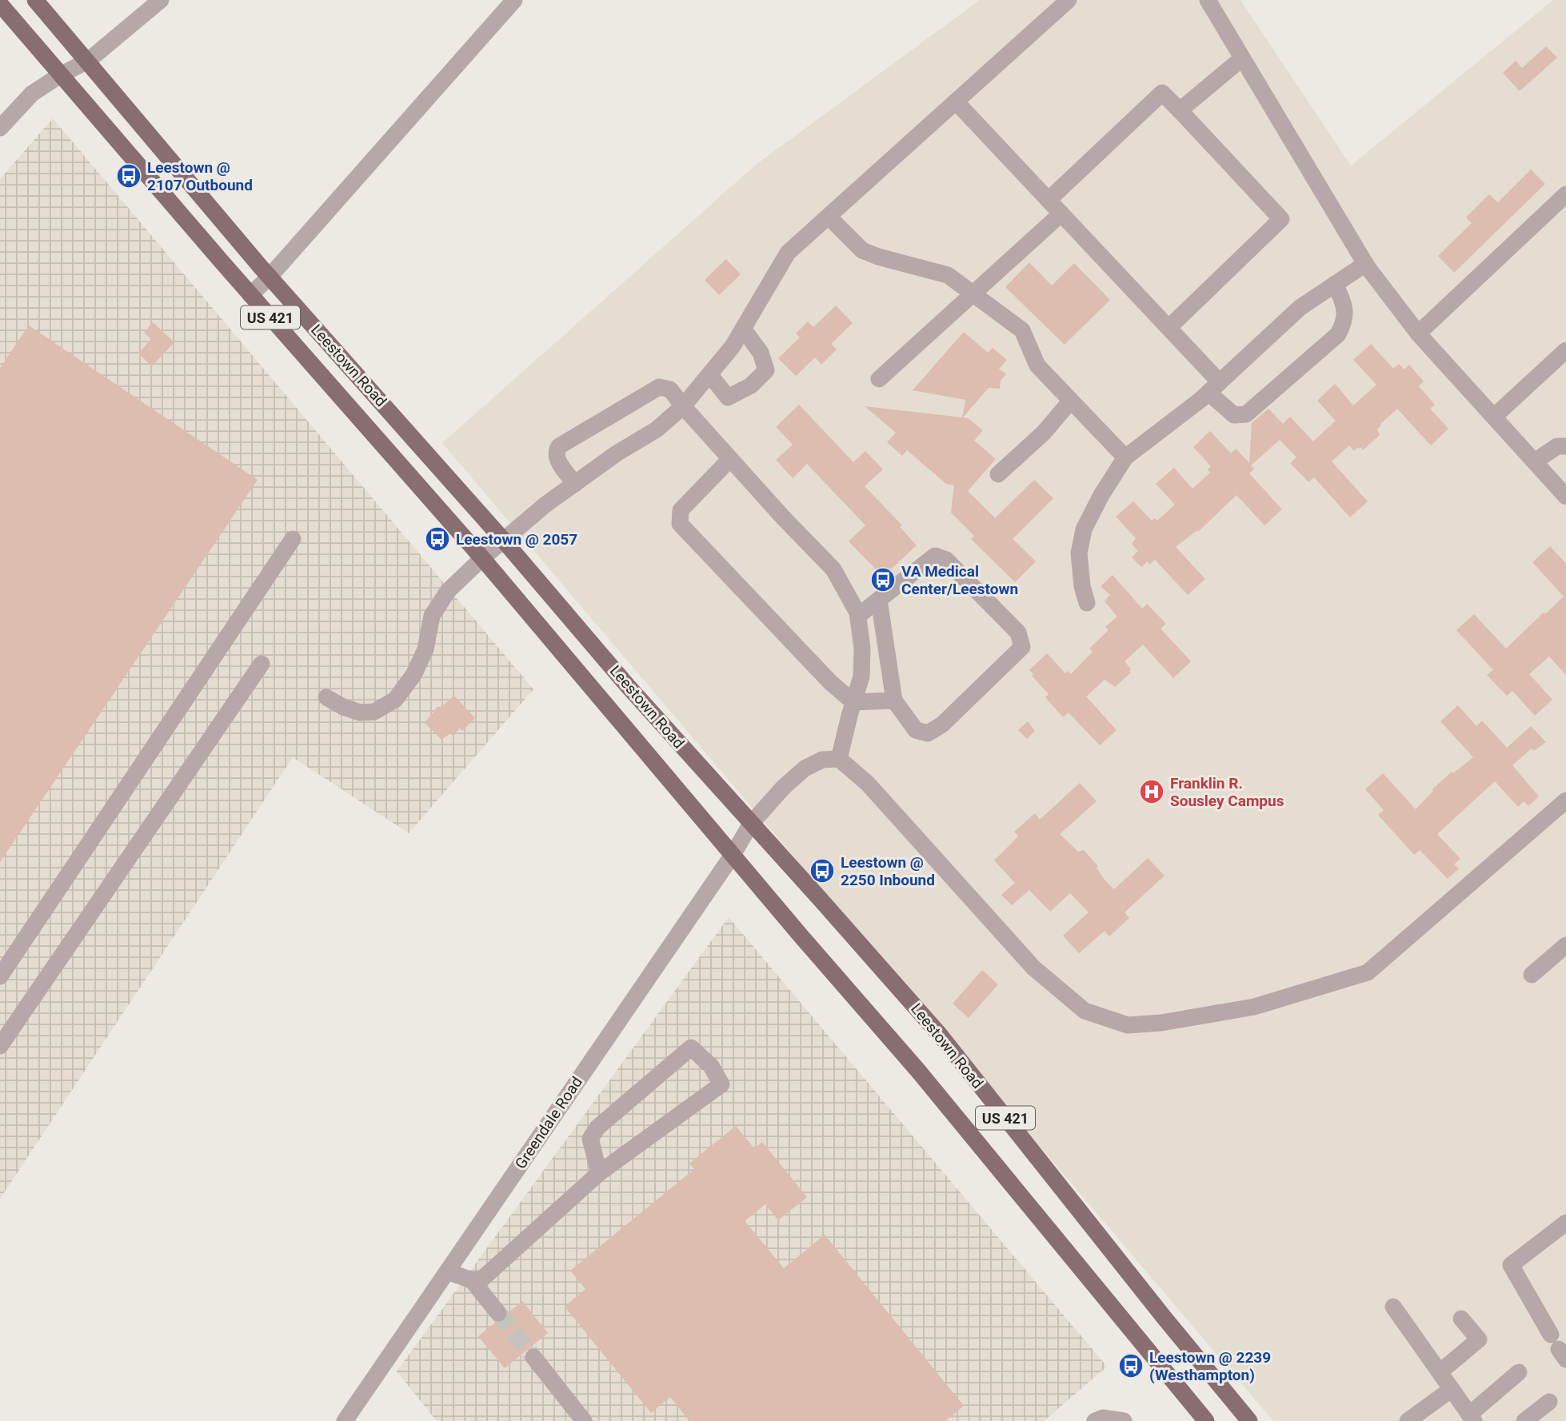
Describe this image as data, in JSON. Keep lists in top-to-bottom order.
{
  "streets": {
    "main road": ["US 421", "Leestown Road"],
    "street": ["Greendale Road"]
  },
  "crossings": [
    ["Leestown Road", "Greendale Road"]
  ],
  "places": {
    "bus stop": [
      "Leestown @ 2107 Outbound",
      "Leestown @ 2057",
      "VA Medical Center/Leestown",
      "Leestown @ 2250 Inbound",
      "Leestown @ 2239 (Westhampton)"
    ],
    "hospital": ["Franklin R. Sousley Campus"]
  }
}
